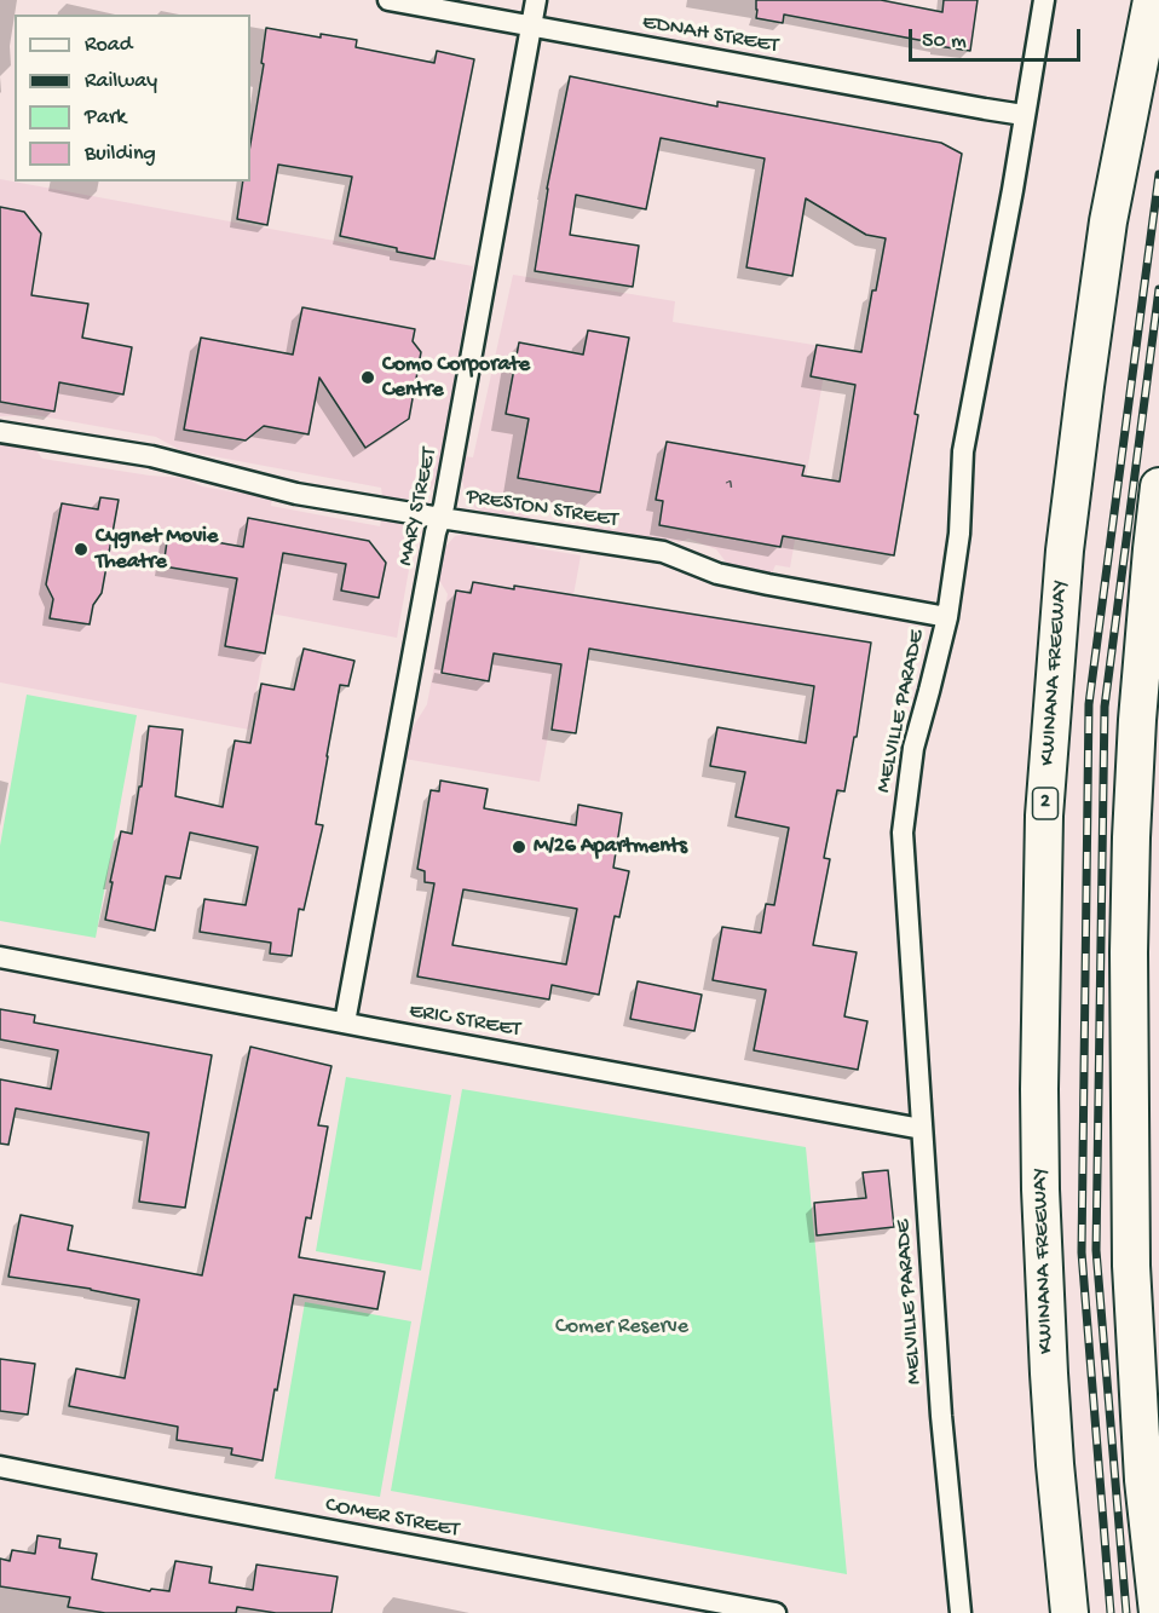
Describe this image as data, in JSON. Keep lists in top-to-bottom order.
{
  "streets": {
    "highway": ["KWINANA FREEWAY", "2"],
    "street": [
      "EDNAH STREET",
      "MARY STREET",
      "PRESTON STREET",
      "MELVILLE PARADE",
      "ERIC STREET",
      "COMER STREET"
    ]
  },
  "crossings": [
    ["EDNAH STREET", "MARY STREET"],
    ["EDNAH STREET", "MELVILLE PARADE"],
    ["MARY STREET", "PRESTON STREET"],
    ["MARY STREET", "ERIC STREET"],
    ["PRESTON STREET", "MELVILLE PARADE"],
    ["MELVILLE PARADE", "ERIC STREET"]
  ],
  "parks": ["Comer Reserve"],
  "places": ["Como Corporate Centre", "Cygnet Movie Theatre", "M/26 Apartments"],
  "house_numbers": ["1"],
  "legend": [
    "Road",
    "Railway",
    "Park",
    "Building"
  ],
  "scale_bar": "50 m"
}
